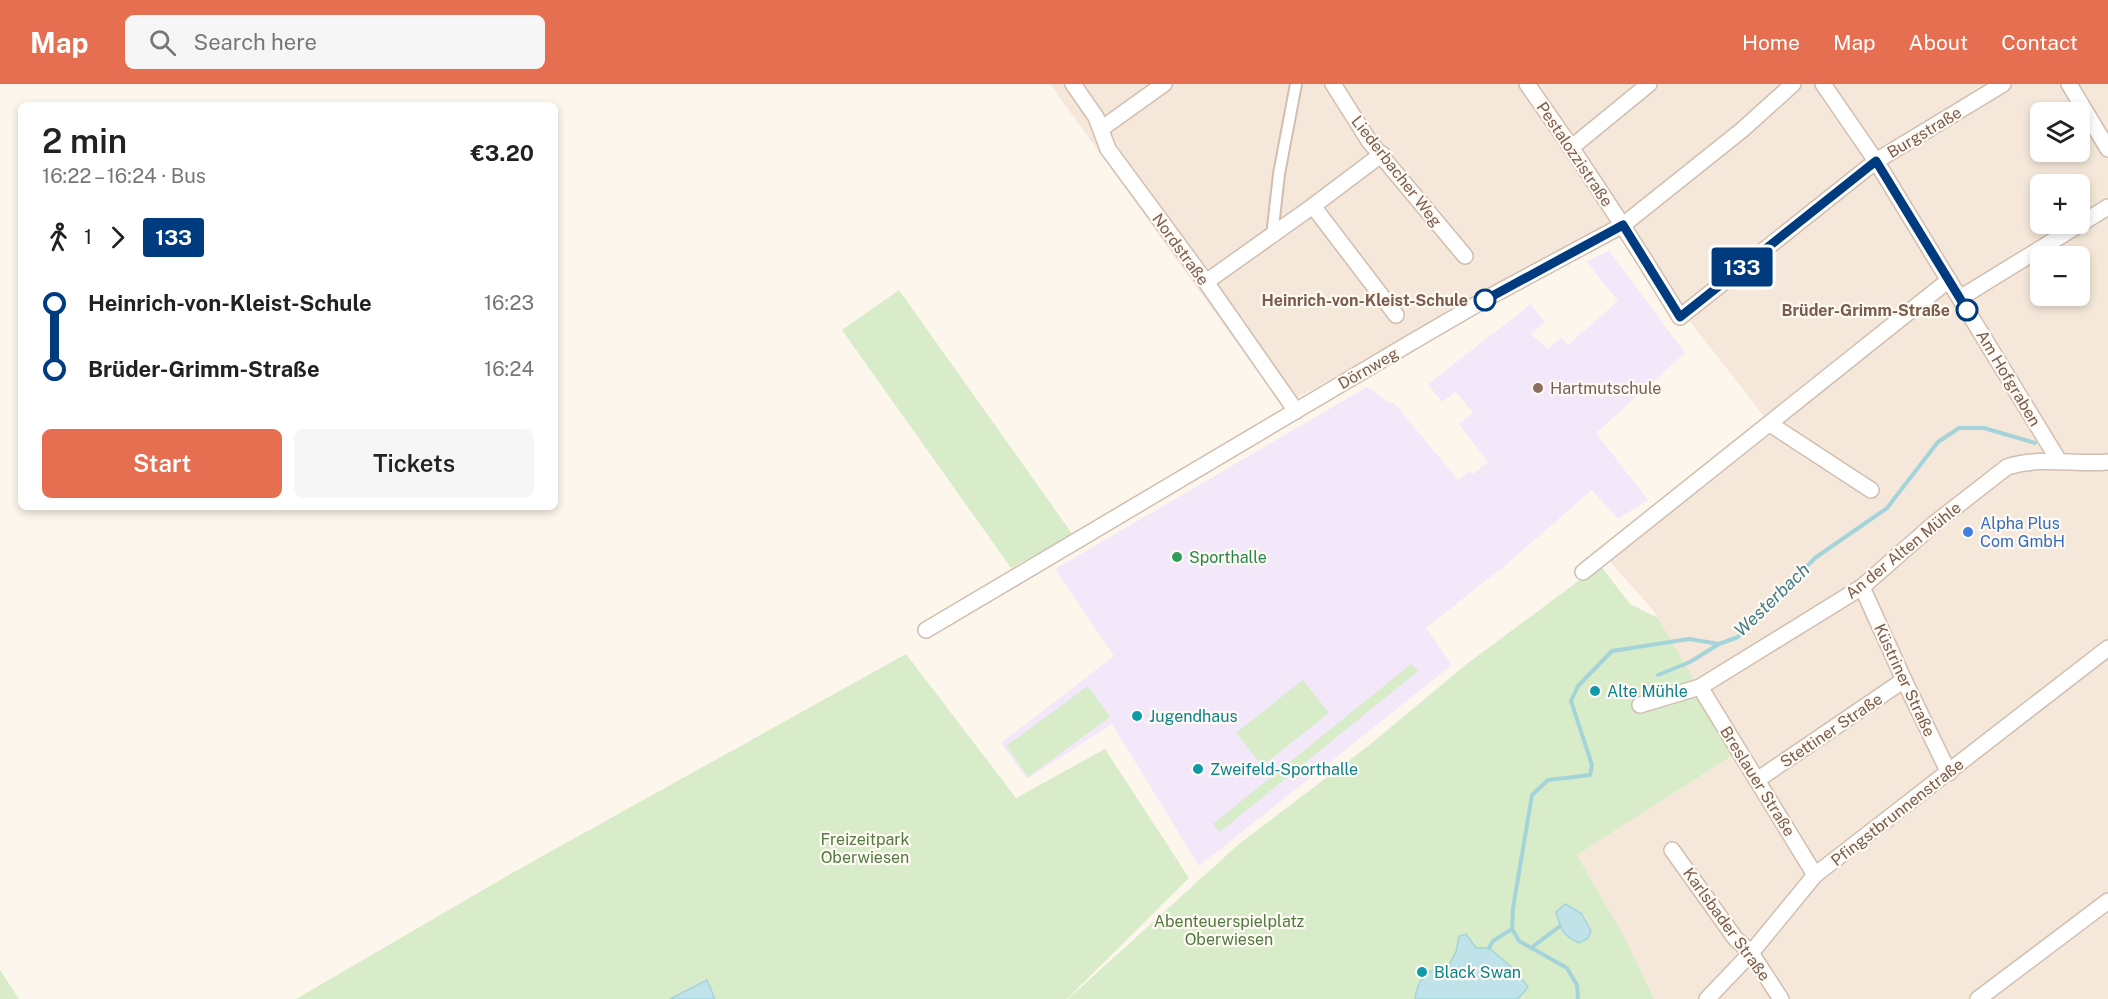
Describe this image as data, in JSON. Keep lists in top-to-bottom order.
{
  "streets": {
    "street": [
      "Burgstraße",
      "Pestalozzistraße",
      "Liederbacher Weg",
      "Nordstraße",
      "Dörnweg",
      "Am Hofgraben",
      "An der Alten Mühle",
      "Küstriner Straße",
      "Stettiner Straße",
      "Breslauer Straße",
      "Pfingstbrunnenstraße",
      "Karlsbader Straße"
    ]
  },
  "crossings": [
    ["Burgstraße", "Pestalozzistraße"],
    ["Burgstraße", "Am Hofgraben"],
    ["Pestalozzistraße", "Dörnweg"],
    ["Nordstraße", "Dörnweg"],
    ["Am Hofgraben", "An der Alten Mühle"],
    ["An der Alten Mühle", "Küstriner Straße"],
    ["An der Alten Mühle", "Breslauer Straße"],
    ["Küstriner Straße", "Stettiner Straße"],
    ["Küstriner Straße", "Pfingstbrunnenstraße"],
    ["Stettiner Straße", "Breslauer Straße"],
    ["Breslauer Straße", "Pfingstbrunnenstraße"],
    ["Pfingstbrunnenstraße", "Karlsbader Straße"]
  ],
  "water": ["Westerbach"],
  "parks": ["Freizeitpark Oberwiesen", "Abenteuerspielplatz Oberwiesen"],
  "places": [
    "Heinrich-von-Kleist-Schule",
    "Brüder-Grimm-Straße",
    "Hartmutschule",
    "Alpha Plus Com GmbH",
    "Sporthalle",
    "Alte Mühle",
    "Jugendhaus",
    "Zweifeld-Sporthalle",
    "Black Swan"
  ],
  "lines": ["bus line 133"],
  "page": {
    "header": "Map",
    "search": "Search here",
    "nav": [
      "Home",
      "Map",
      "About",
      "Contact"
    ],
    "on_map": "133",
    "map_buttons": ["+", "−"],
    "heading": ["2 min", "16:22 – 16:24 · Bus", "€3.20"],
    "legs": ["1", "133"],
    "list": [
      {
        "name": "Heinrich-von-Kleist-Schule",
        "value": "16:23"
      },
      {
        "name": "Brüder-Grimm-Straße",
        "value": "16:24"
      }
    ],
    "buttons": ["Start", "Tickets"]
  }
}
